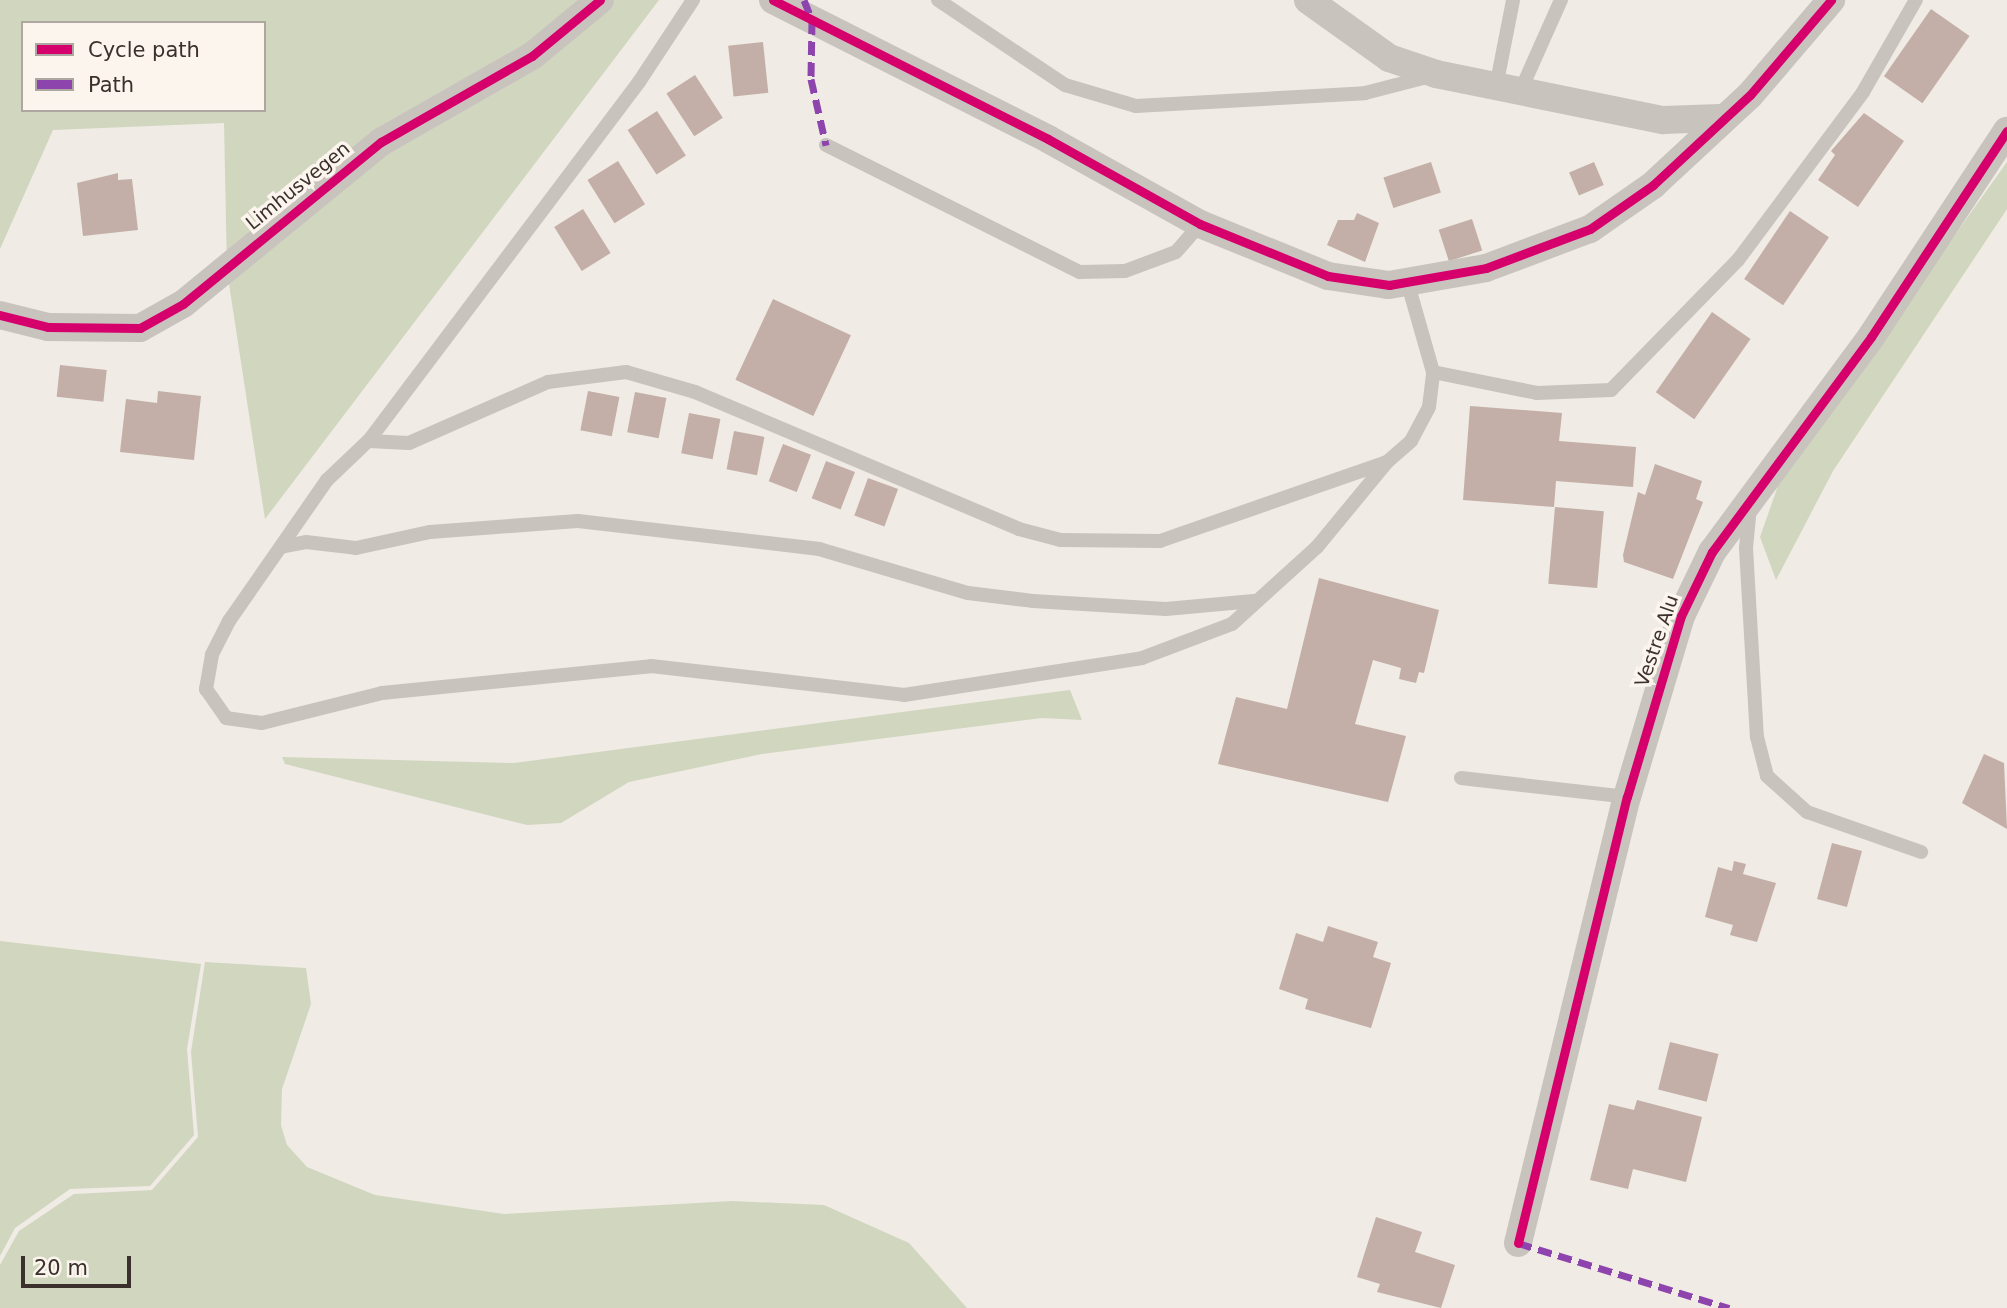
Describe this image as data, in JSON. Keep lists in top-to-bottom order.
{
  "streets": {
    "street": ["Limhusvegen", "Vestre Alu"]
  },
  "legend": ["Cycle path", "Path"],
  "scale_bar": "20 m"
}
